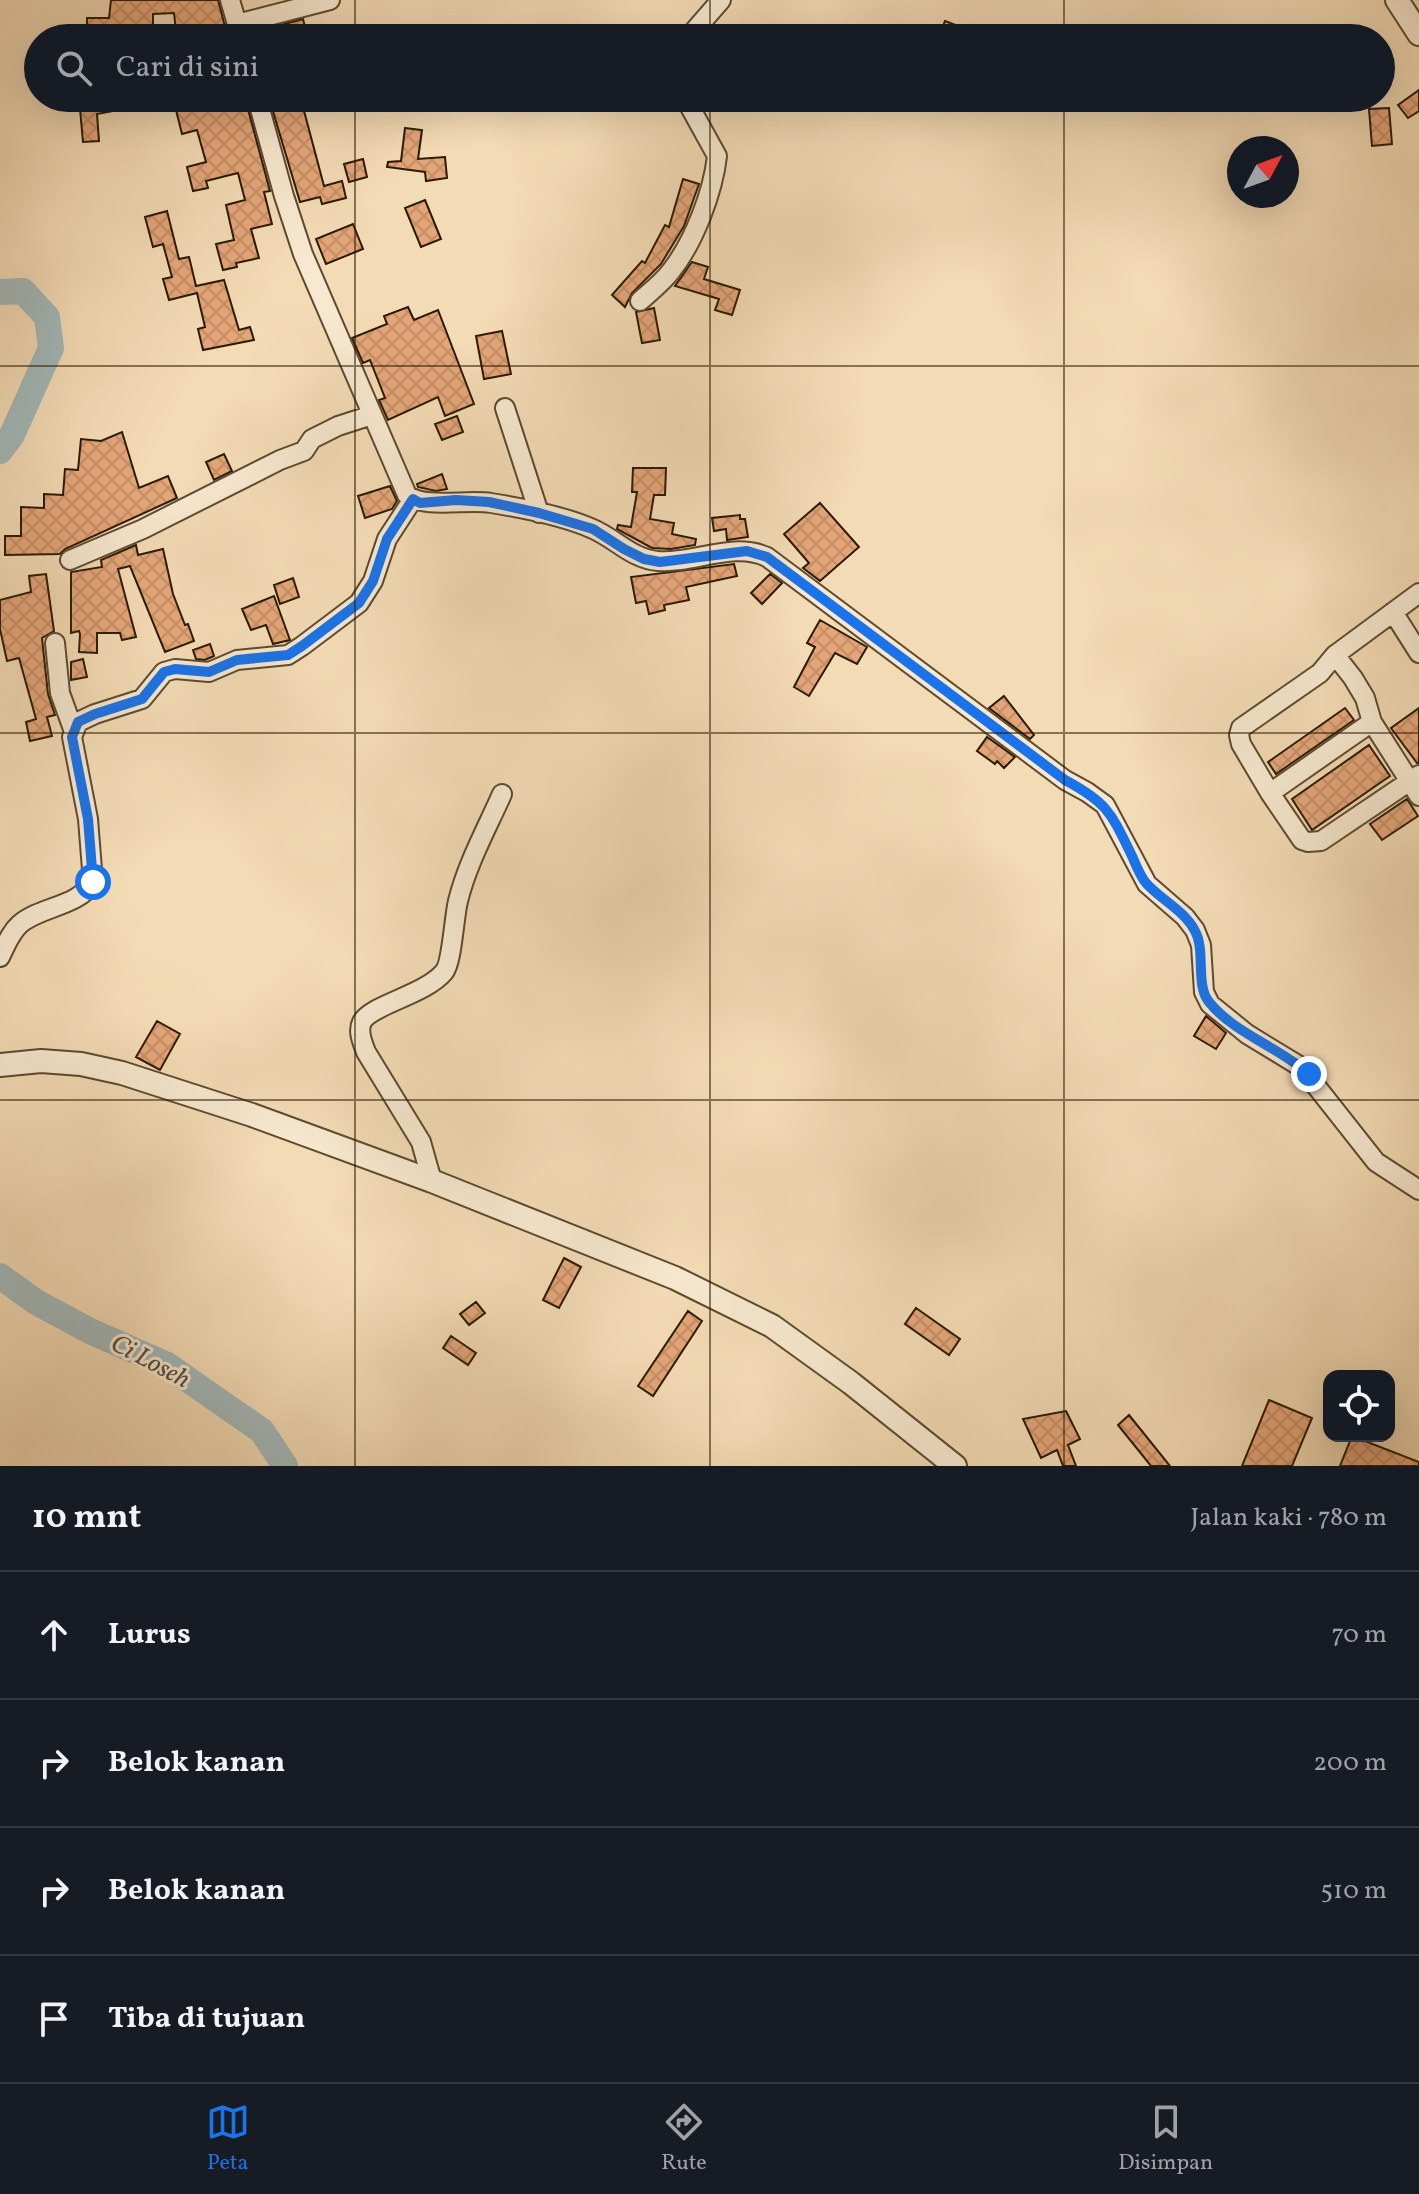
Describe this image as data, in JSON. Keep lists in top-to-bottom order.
{
  "water": ["Ci Loseh"],
  "north": "top right",
  "page": {
    "search": "Cari di sini",
    "heading": ["10 mnt", "Jalan kaki · 780 m"],
    "list": [
      ["Lurus", "70 m"],
      ["Belok kanan", "200 m"],
      ["Belok kanan", "510 m"],
      "Tiba di tujuan"
    ],
    "nav": ["Peta", "Rute", "Disimpan"]
  }
}
